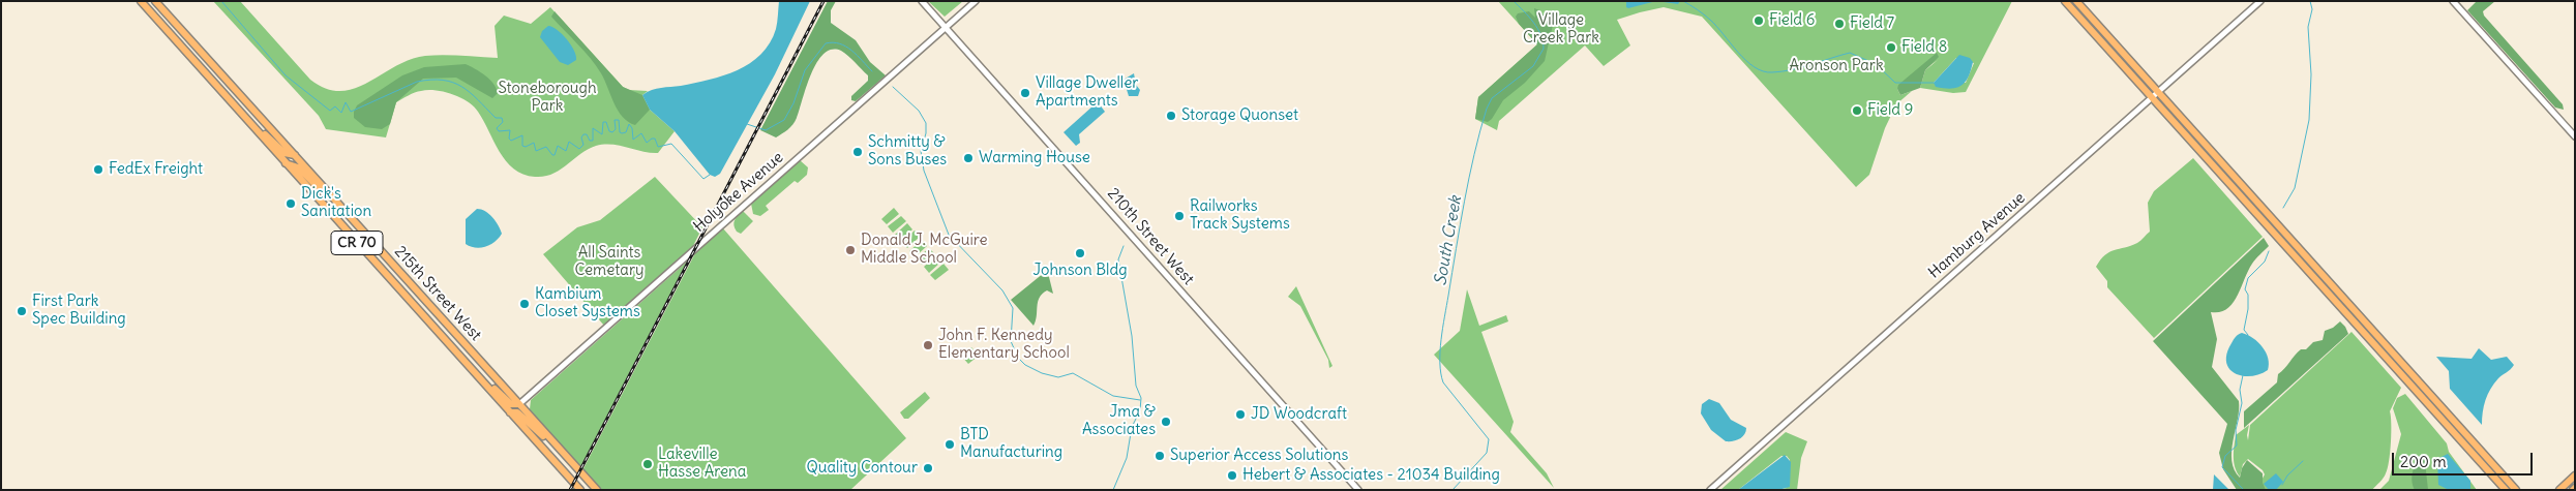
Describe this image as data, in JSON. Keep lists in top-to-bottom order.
{
  "streets": {
    "main road": ["CR 70", "215th Street West"],
    "street": ["Holyoke Avenue", "Hamburg Avenue", "210th Street West"]
  },
  "crossings": [
    ["Holyoke Avenue", "210th Street West"],
    ["Holyoke Avenue", "215th Street West"]
  ],
  "water": ["South Creek"],
  "parks": [
    "Village Creek Park",
    "Aronson Park",
    "Stoneborough Park",
    "All Saints Cemetary"
  ],
  "places": [
    "Field 6",
    "Field 7",
    "Field 8",
    "Village Dweller Apartments",
    "Field 9",
    "Storage Quonset",
    "Schmitty & Sons Buses",
    "Warming House",
    "FedEx Freight",
    "Dick's Sanitation",
    "Railworks Track Systems",
    "Donald J. McGuire Middle School",
    "Johnson Bldg",
    "Kambium Closet Systems",
    "First Park Spec Building",
    "John F. Kennedy Elementary School",
    "JD Woodcraft",
    "Jma & Associates",
    "BTD Manufacturing",
    "Superior Access Solutions",
    "Lakeville Hasse Arena",
    "Quality Contour",
    "Hebert & Associates - 21034 Building"
  ],
  "scale_bar": "200 m"
}
